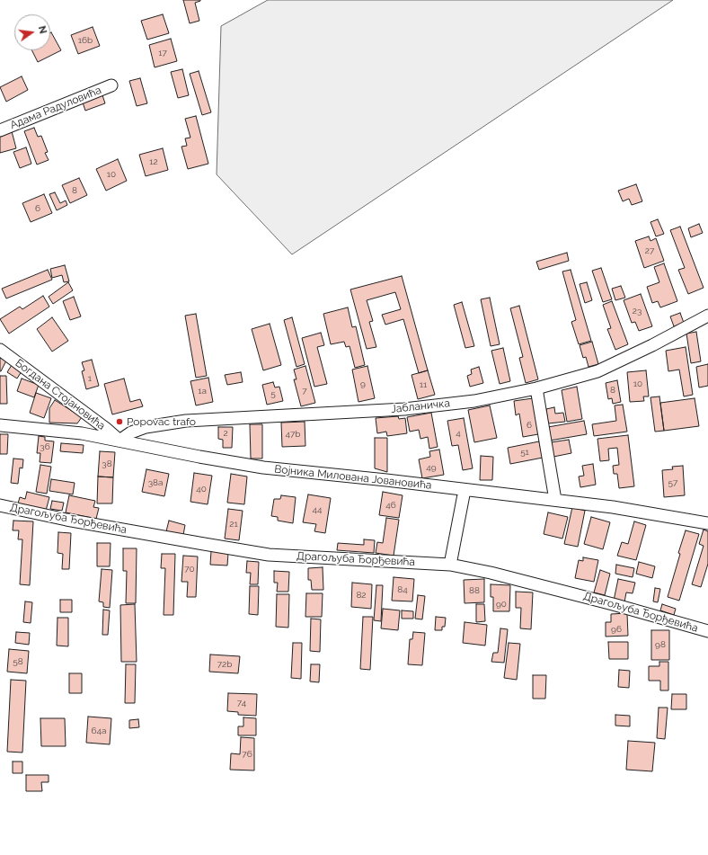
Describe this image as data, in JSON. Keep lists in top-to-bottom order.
{
  "streets": {
    "street": [
      "Адама Радуловића",
      "Богдана Стојановића",
      "Јабланичка",
      "Војника Милована Јовановића",
      "Драгољуба Ђорђевића"
    ]
  },
  "crossings": [
    ["Богдана Стојановића", "Јабланичка"],
    ["Богдана Стојановића", "Војника Милована Јовановића"],
    ["Јабланичка", "Војника Милована Јовановића"]
  ],
  "places": ["Popovac trafo"],
  "house_numbers": [
    "16b",
    "17",
    "12",
    "10",
    "8",
    "6",
    "27",
    "23",
    "1",
    "9",
    "10",
    "11",
    "8",
    "1a",
    "7",
    "5",
    "6",
    "2",
    "4",
    "47b",
    "36",
    "51",
    "38",
    "49",
    "38a",
    "57",
    "40",
    "46",
    "44",
    "21",
    "70",
    "84",
    "88",
    "82",
    "90",
    "96",
    "98",
    "58",
    "72b",
    "74",
    "64a",
    "76"
  ],
  "north": "right"
}
